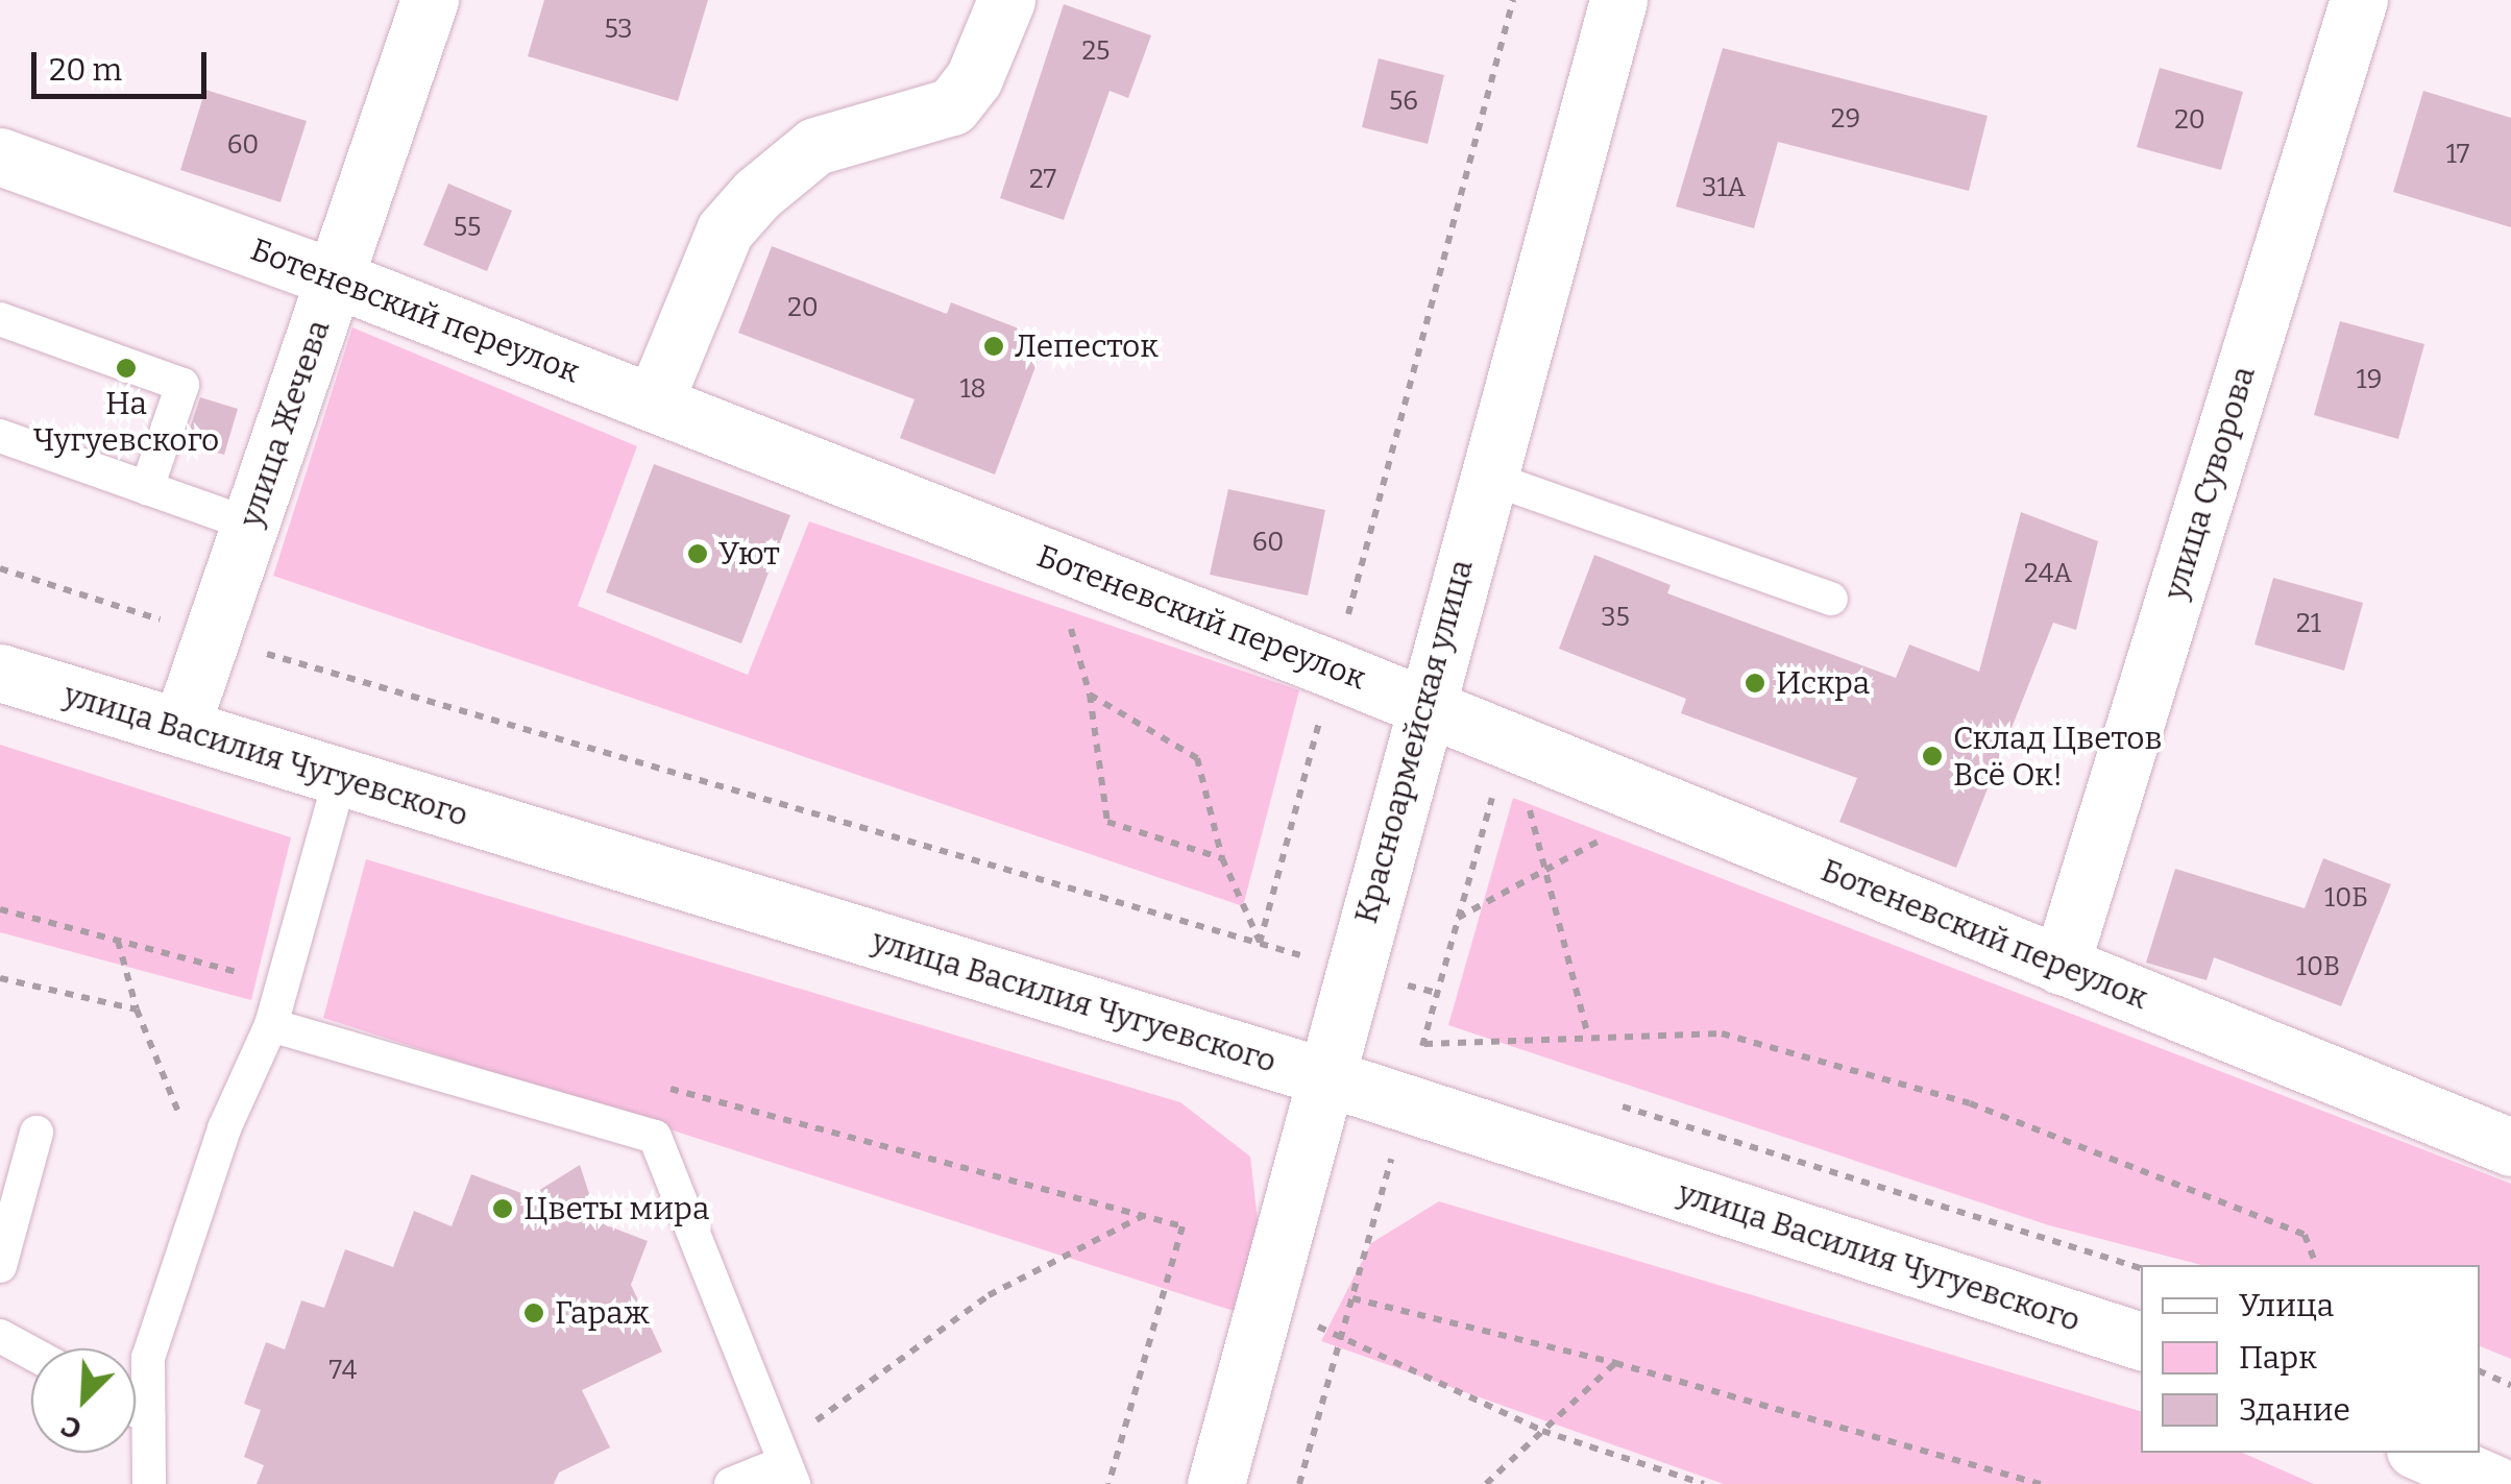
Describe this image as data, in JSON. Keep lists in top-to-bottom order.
{
  "streets": {
    "street": [
      "Ботеневский переулок",
      "улица Жечева",
      "улица Суворова",
      "Красноармейская улица",
      "улица Василия Чугуевского"
    ]
  },
  "crossings": [
    ["Ботеневский переулок", "улица Жечева"],
    ["Ботеневский переулок", "улица Суворова"],
    ["Ботеневский переулок", "Красноармейская улица"],
    ["улица Жечева", "улица Василия Чугуевского"],
    ["Красноармейская улица", "улица Василия Чугуевского"]
  ],
  "places": [
    "Лепесток",
    "На Чугуевского",
    "Уют",
    "Искра",
    "Склад Цветов Всё Ок!",
    "Цветы мира",
    "Гараж"
  ],
  "house_numbers": [
    "53",
    "25",
    "56",
    "29",
    "20",
    "60",
    "17",
    "27",
    "31А",
    "55",
    "20",
    "19",
    "18",
    "60",
    "24А",
    "35",
    "21",
    "10Б",
    "10В",
    "74"
  ],
  "legend": ["Улица", "Парк", "Здание"],
  "scale_bar": "20 m",
  "north": "bottom left"
}
